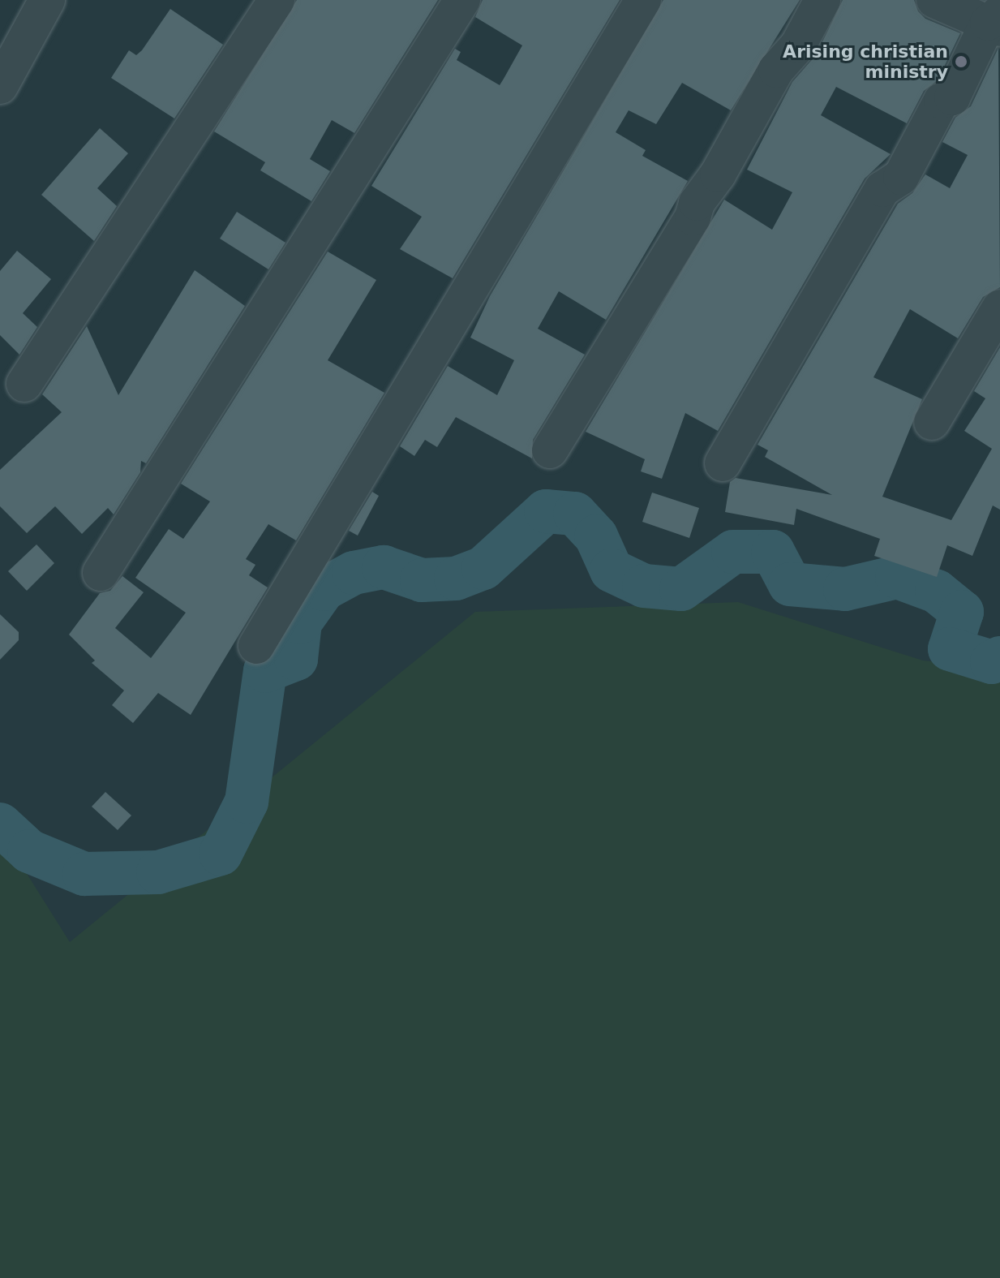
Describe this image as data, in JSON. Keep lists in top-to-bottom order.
{
  "places": ["Arising christian ministry"]
}
